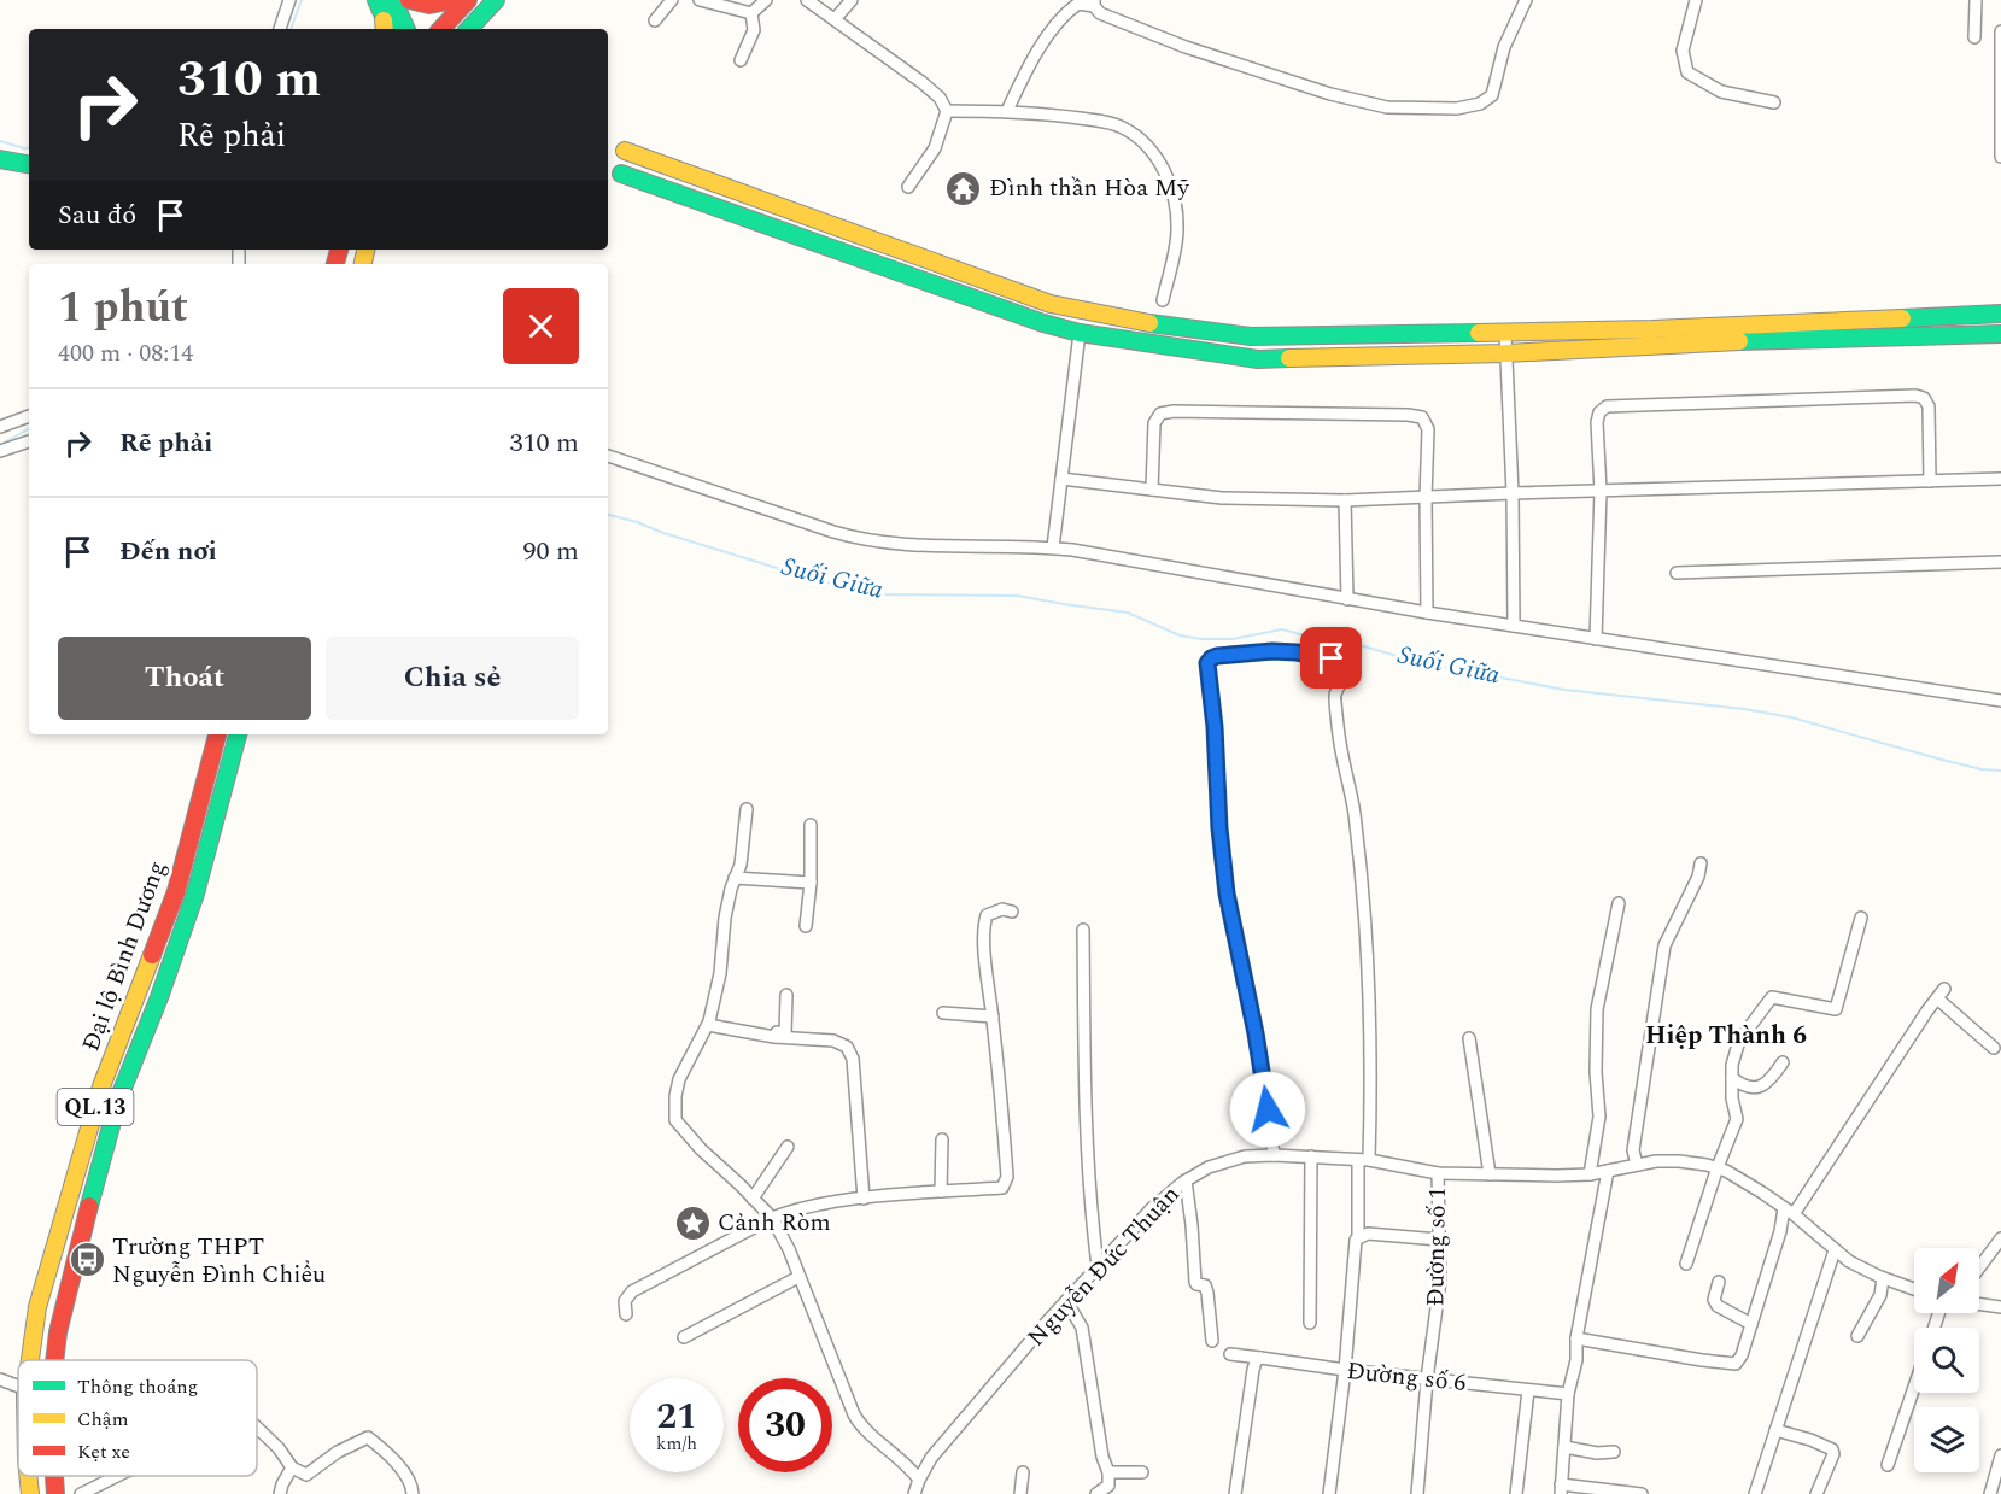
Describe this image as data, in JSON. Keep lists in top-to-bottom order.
{
  "streets": {
    "main road": ["Đại lộ Bình Dương", "QL.13"],
    "street": ["Đường số 1", "Nguyễn Đức Thuận", "Đường số 6"]
  },
  "crossings": [
    ["Đường số 1", "Nguyễn Đức Thuận"],
    ["Đường số 1", "Đường số 6"]
  ],
  "districts": ["Hiệp Thành 6"],
  "water": ["Suối Giữa"],
  "places": {
    "temple": ["Đình thần Hòa Mỹ"],
    "place": ["Cảnh Ròm"],
    "bus stop": ["Trường THPT Nguyễn Đình Chiểu"]
  },
  "legend": ["Thông thoáng", "Chậm", "Kẹt xe"],
  "north": "top right",
  "page": {
    "turn": ["310 m", "Rẽ phải"],
    "then": "Sau đó",
    "heading": ["1 phút", "400 m · 08:14"],
    "list": [
      {
        "name": "Rẽ phải",
        "value": "310 m"
      },
      {
        "name": "Đến nơi",
        "value": "90 m"
      }
    ],
    "buttons": ["Thoát", "Chia sẻ"],
    "speed": "21 km/h",
    "limit": "30"
  }
}
